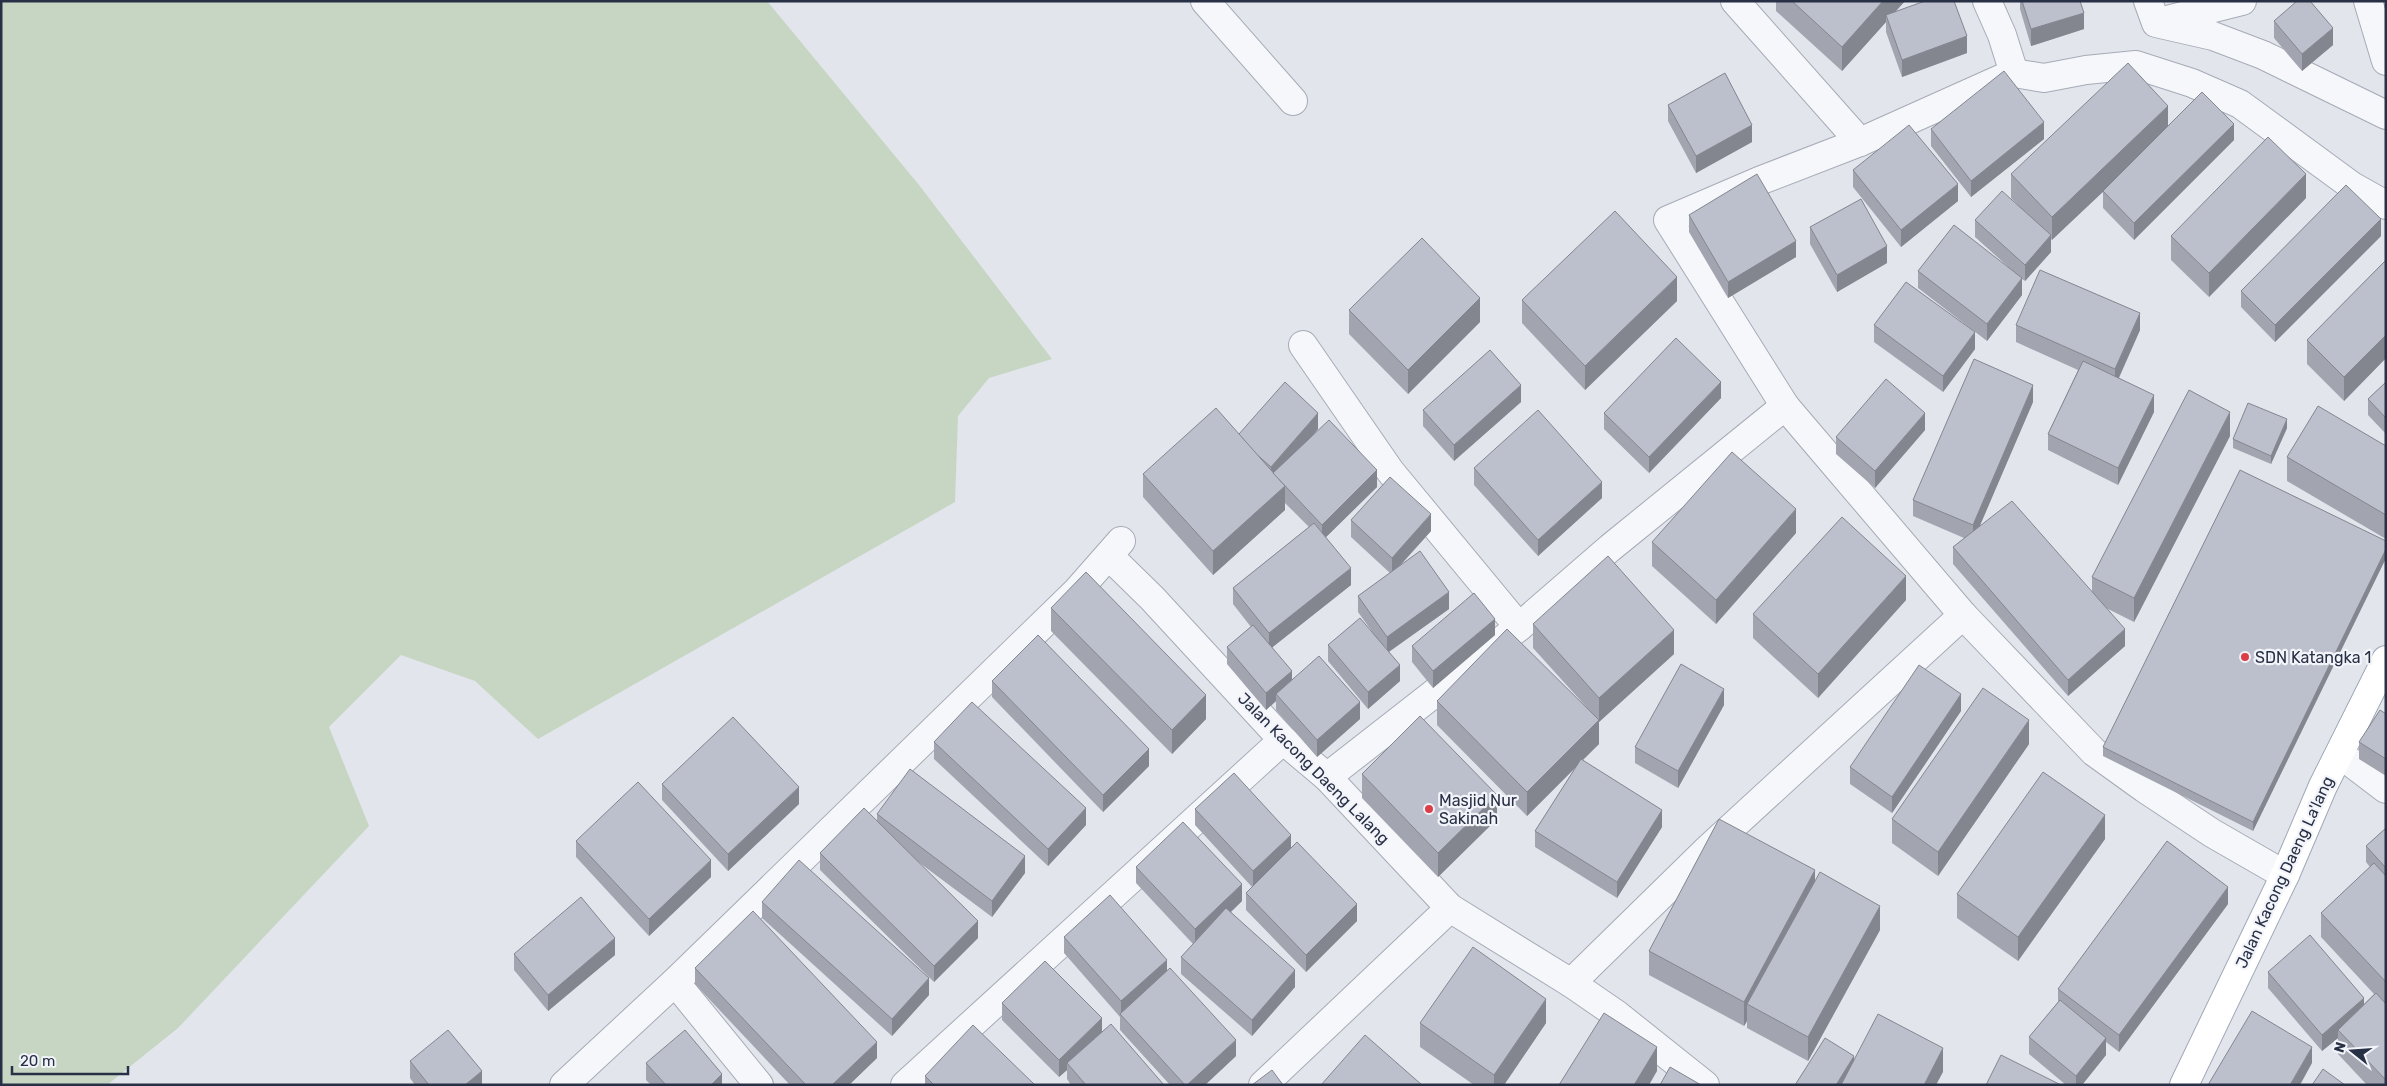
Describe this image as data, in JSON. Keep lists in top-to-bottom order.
{
  "streets": {
    "main road": ["Jalan Kacong Daeng La'lang"],
    "street": ["Jalan Kacong Daeng Lalang"]
  },
  "places": ["SDN Katangka 1", "Masjid Nur Sakinah"],
  "scale_bar": "20 m",
  "north": "left"
}
